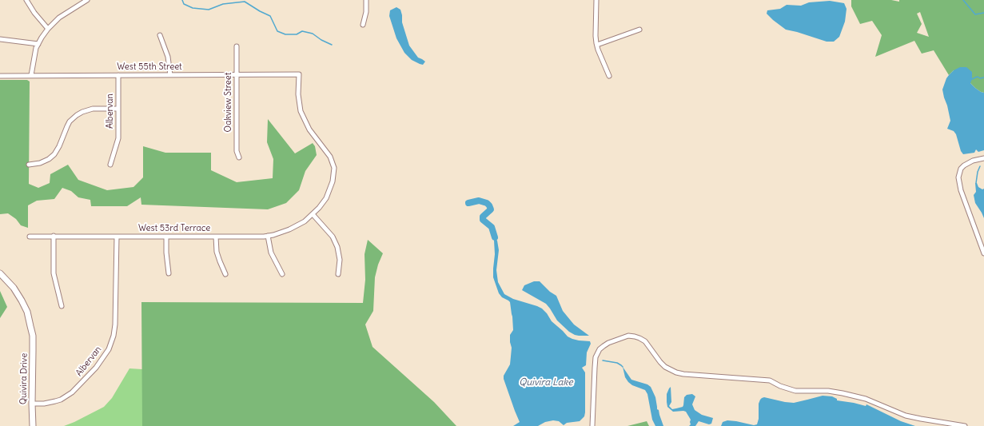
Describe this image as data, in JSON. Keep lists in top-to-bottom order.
{
  "streets": {
    "main road": ["Quivira Drive"],
    "street": [
      "West 55th Street",
      "Oakview Street",
      "Albervan",
      "West 53rd Terrace"
    ]
  },
  "crossings": [
    ["West 55th Street", "Oakview Street"],
    ["West 55th Street", "Albervan"],
    ["West 55th Street", "West 53rd Terrace"],
    ["Albervan", "West 53rd Terrace"],
    ["Albervan", "Quivira Drive"]
  ],
  "water": ["Quivira Lake"]
}
